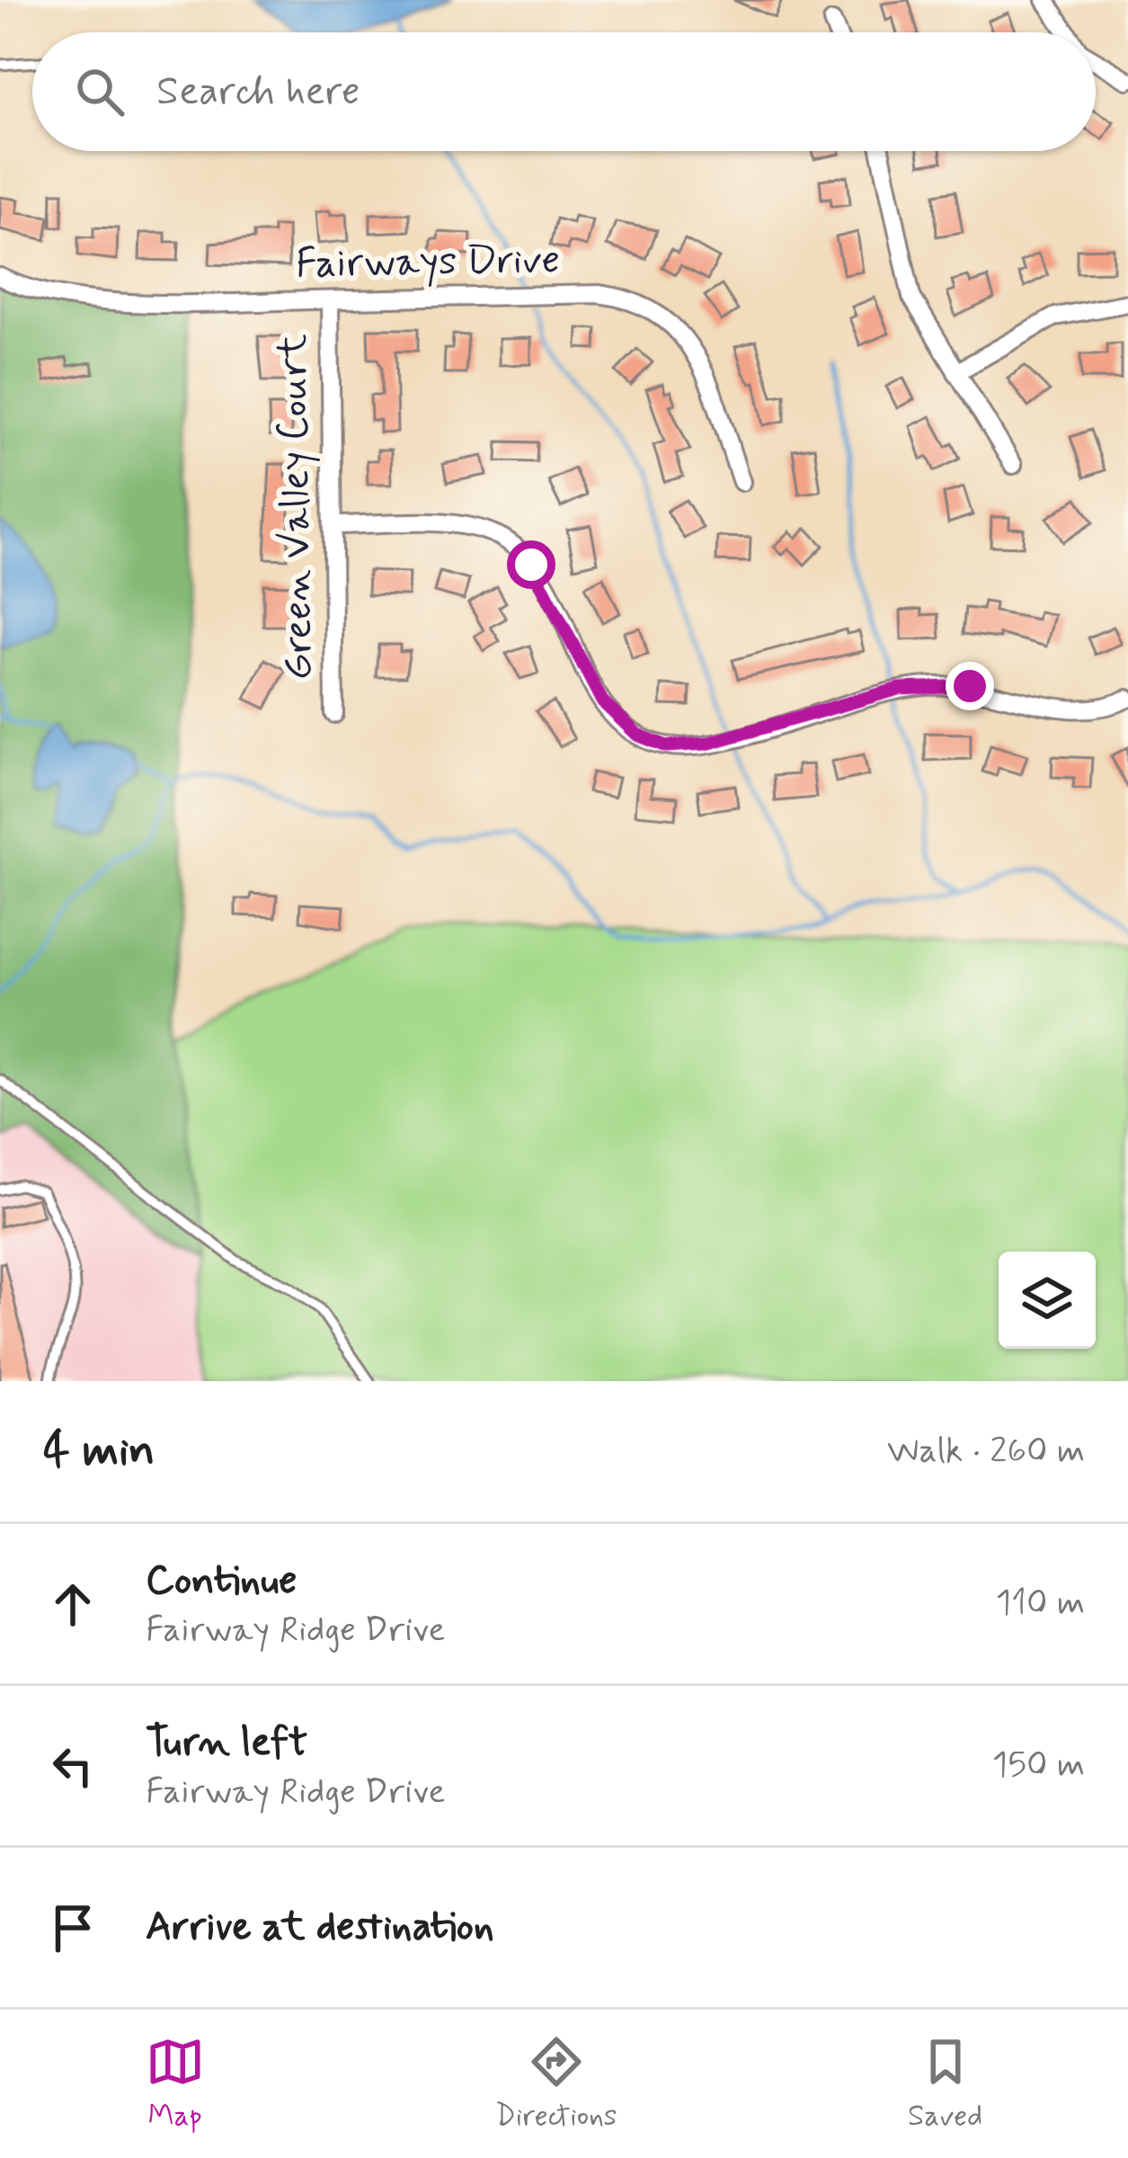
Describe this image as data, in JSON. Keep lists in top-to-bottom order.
{
  "streets": {
    "street": ["Fairways Drive", "Green Valley Court"]
  },
  "crossings": [
    ["Fairways Drive", "Green Valley Court"]
  ],
  "page": {
    "search": "Search here",
    "heading": ["4 min", "Walk · 260 m"],
    "list": [
      ["Continue", "Fairway Ridge Drive", "110 m"],
      ["Turn left", "Fairway Ridge Drive", "150 m"],
      "Arrive at destination"
    ],
    "nav": ["Map", "Directions", "Saved"]
  }
}
